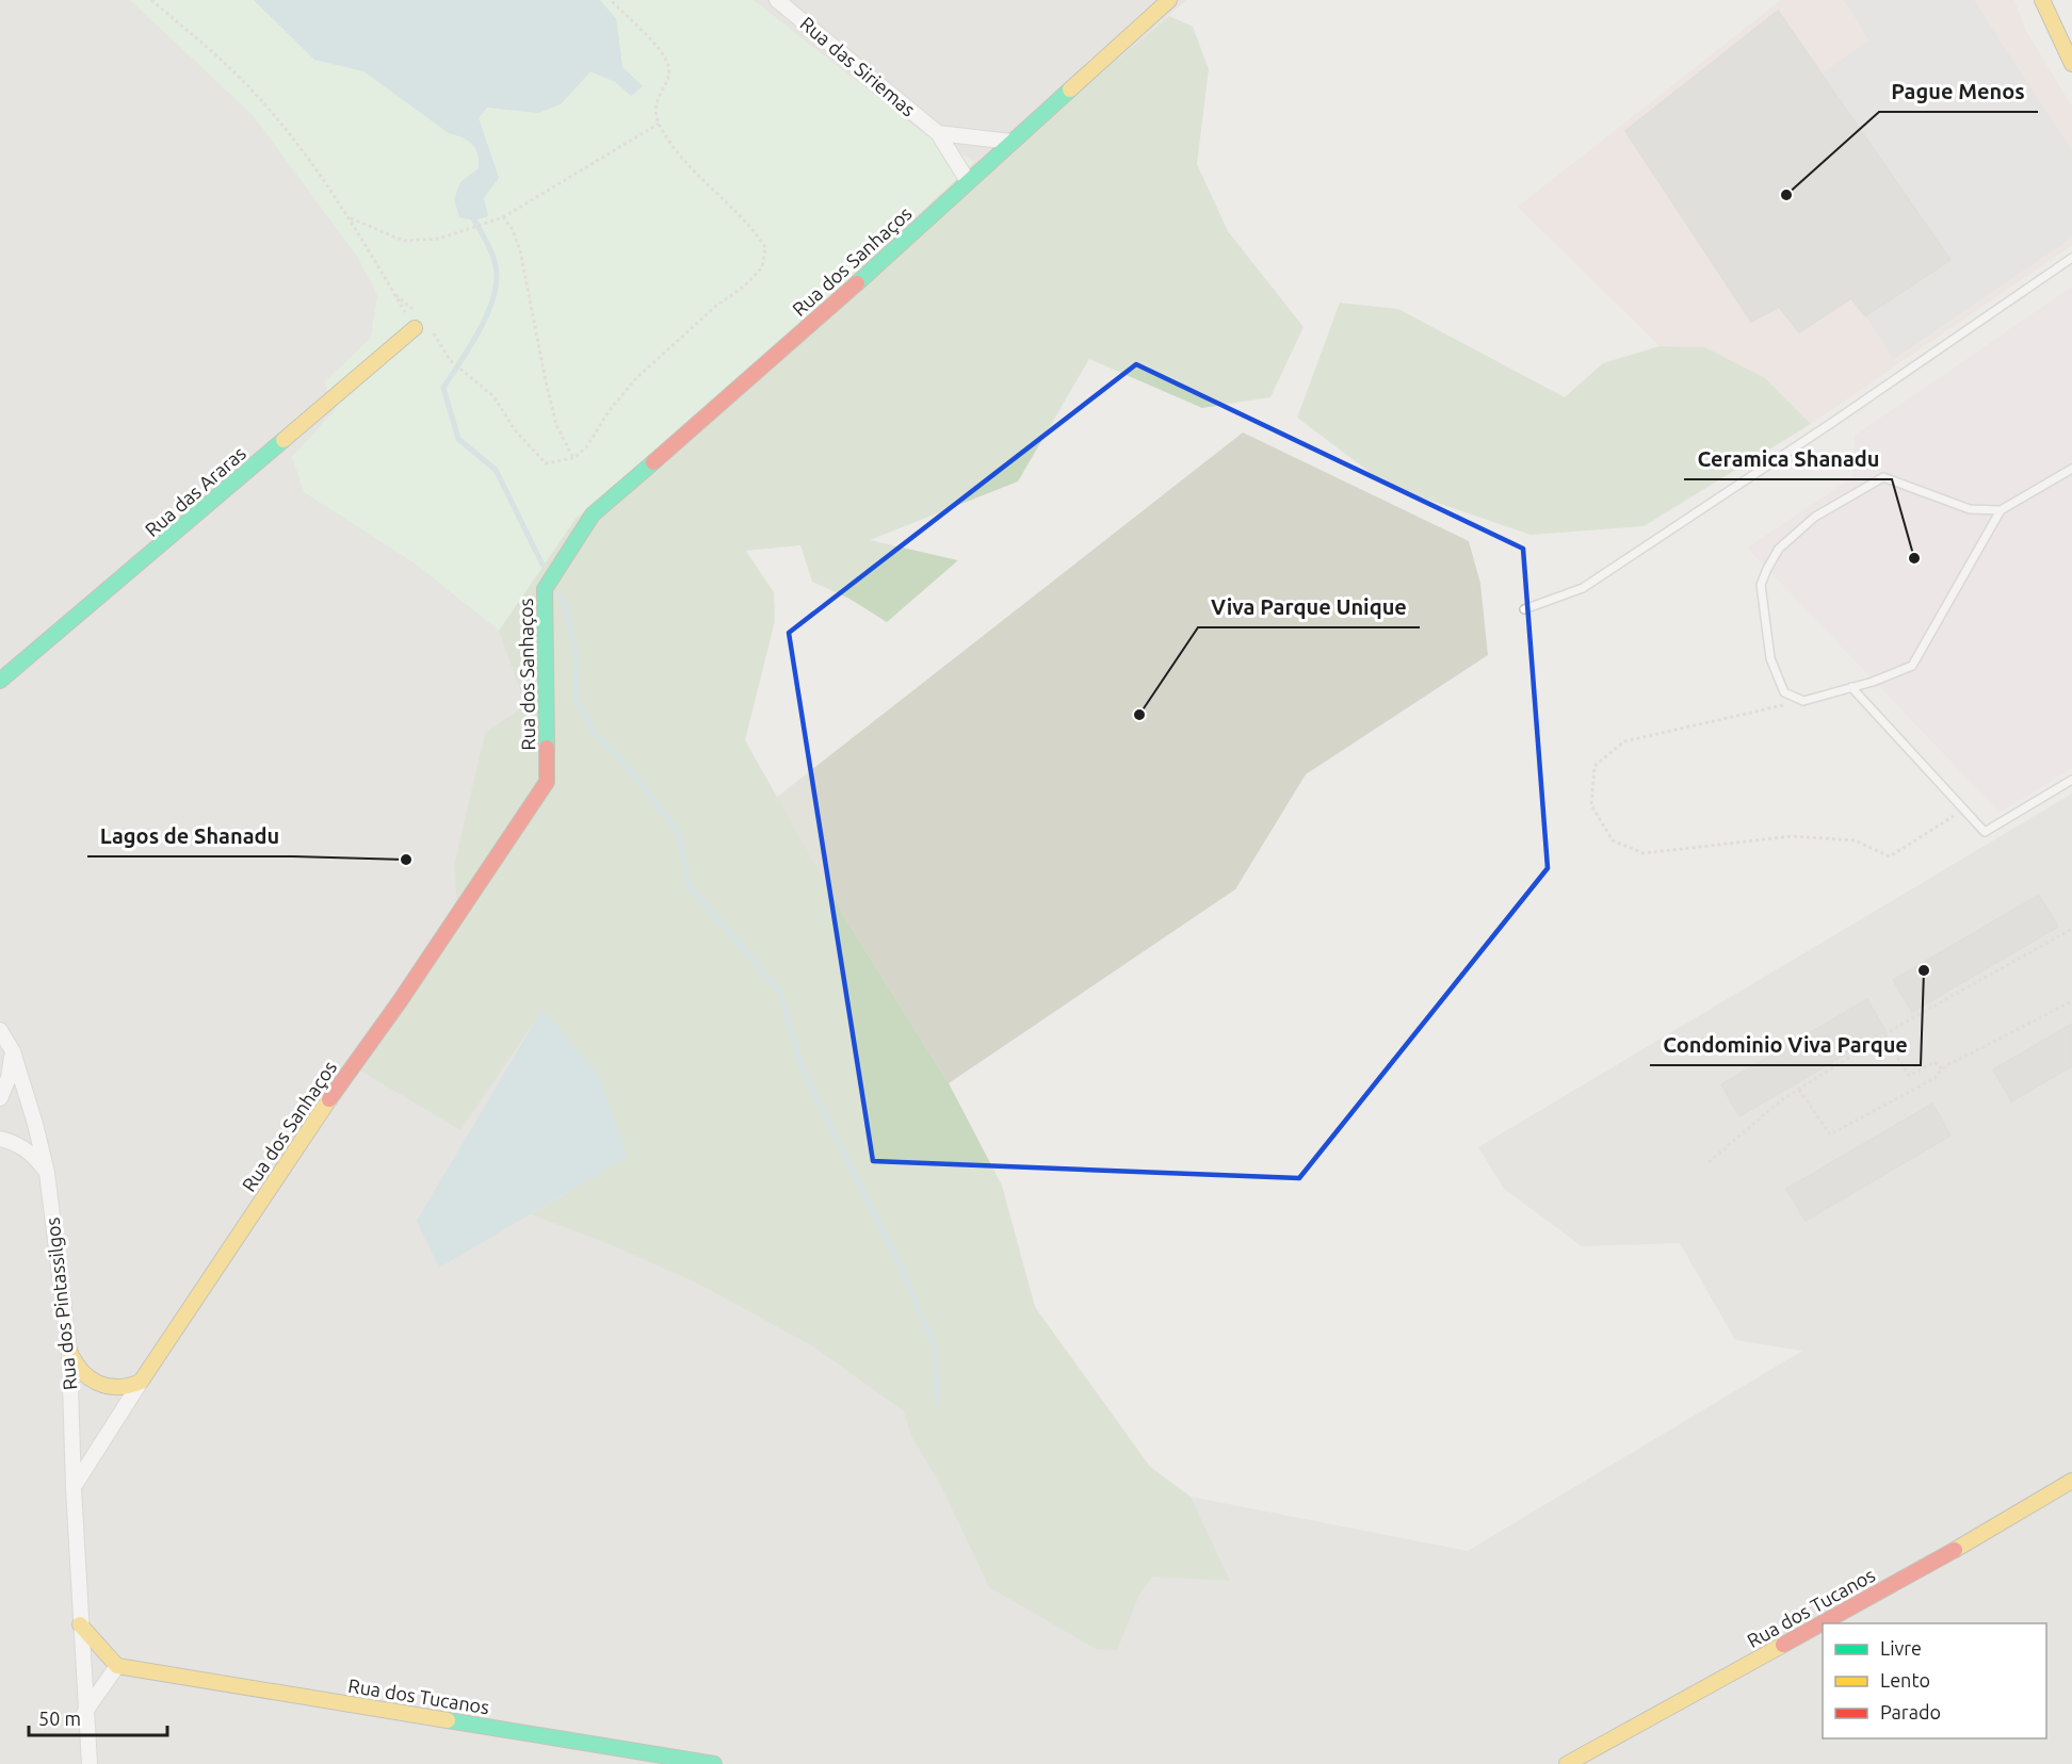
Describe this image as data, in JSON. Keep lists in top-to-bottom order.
{
  "streets": {
    "street": [
      "Rua das Siriemas",
      "Rua dos Sanhaços",
      "Rua das Araras",
      "Rua dos Pintassilgos",
      "Rua dos Tucanos"
    ]
  },
  "crossings": [
    ["Rua das Siriemas", "Rua dos Sanhaços"],
    ["Rua dos Sanhaços", "Rua dos Pintassilgos"]
  ],
  "places": [
    "Pague Menos",
    "Ceramica Shanadu",
    "Viva Parque Unique",
    "Lagos de Shanadu",
    "Condominio Viva Parque"
  ],
  "legend": ["Livre", "Lento", "Parado"],
  "scale_bar": "50 m"
}
